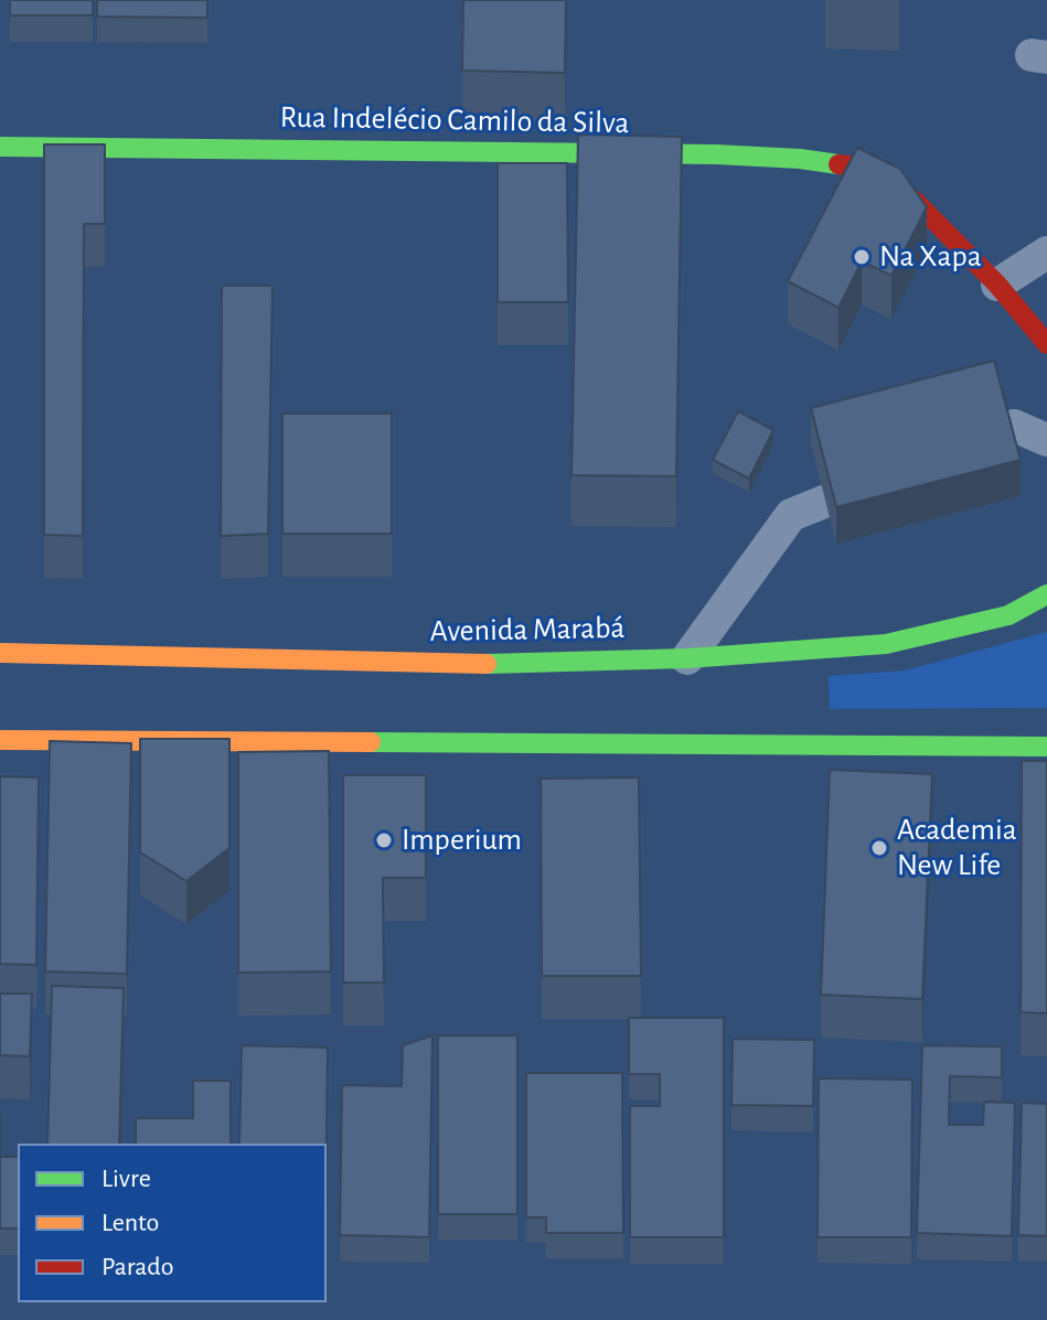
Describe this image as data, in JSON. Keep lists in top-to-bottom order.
{
  "streets": {
    "main road": ["Rua Indelécio Camilo da Silva", "Avenida Marabá"]
  },
  "places": ["Na Xapa", "Imperium", "Academia New Life"],
  "legend": ["Livre", "Lento", "Parado"]
}
